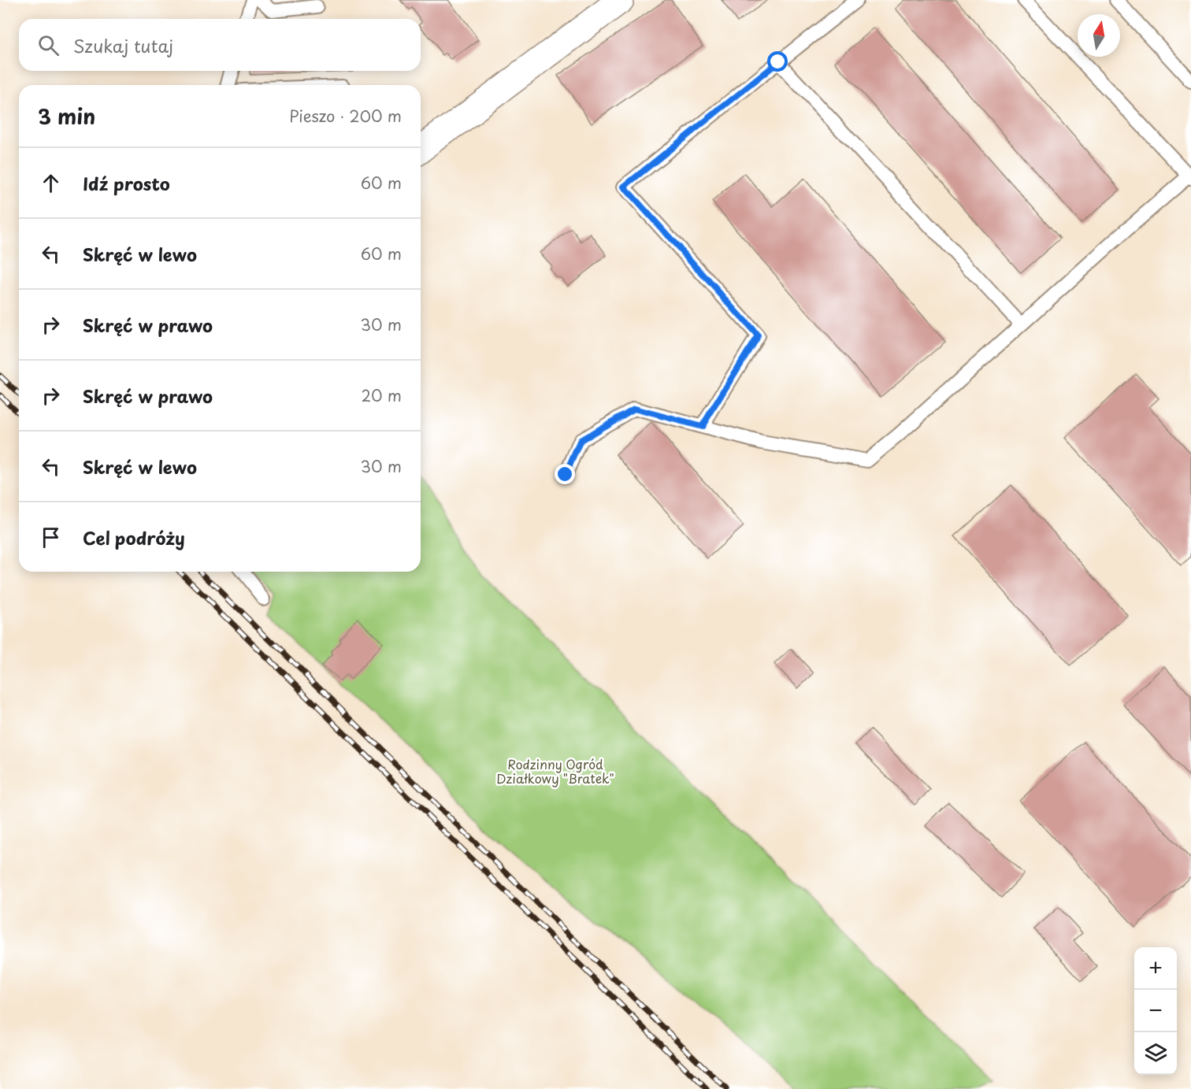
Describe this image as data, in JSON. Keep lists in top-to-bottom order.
{
  "parks": ["Rodzinny Ogród Działkowy \"Bratek\""],
  "north": "top",
  "page": {
    "search": "Szukaj tutaj",
    "heading": ["3 min", "Pieszo · 200 m"],
    "list": [
      ["Idź prosto", "60 m"],
      ["Skręć w lewo", "60 m"],
      ["Skręć w prawo", "30 m"],
      ["Skręć w prawo", "20 m"],
      ["Skręć w lewo", "30 m"],
      "Cel podróży"
    ],
    "map_buttons": ["+", "−"]
  }
}
